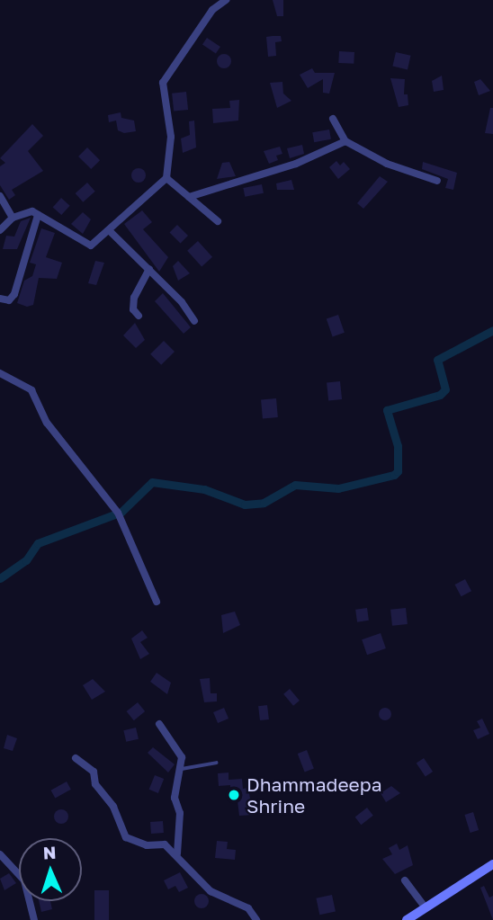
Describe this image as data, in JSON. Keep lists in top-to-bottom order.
{
  "places": ["Dhammadeepa Shrine"],
  "north": "top"
}
